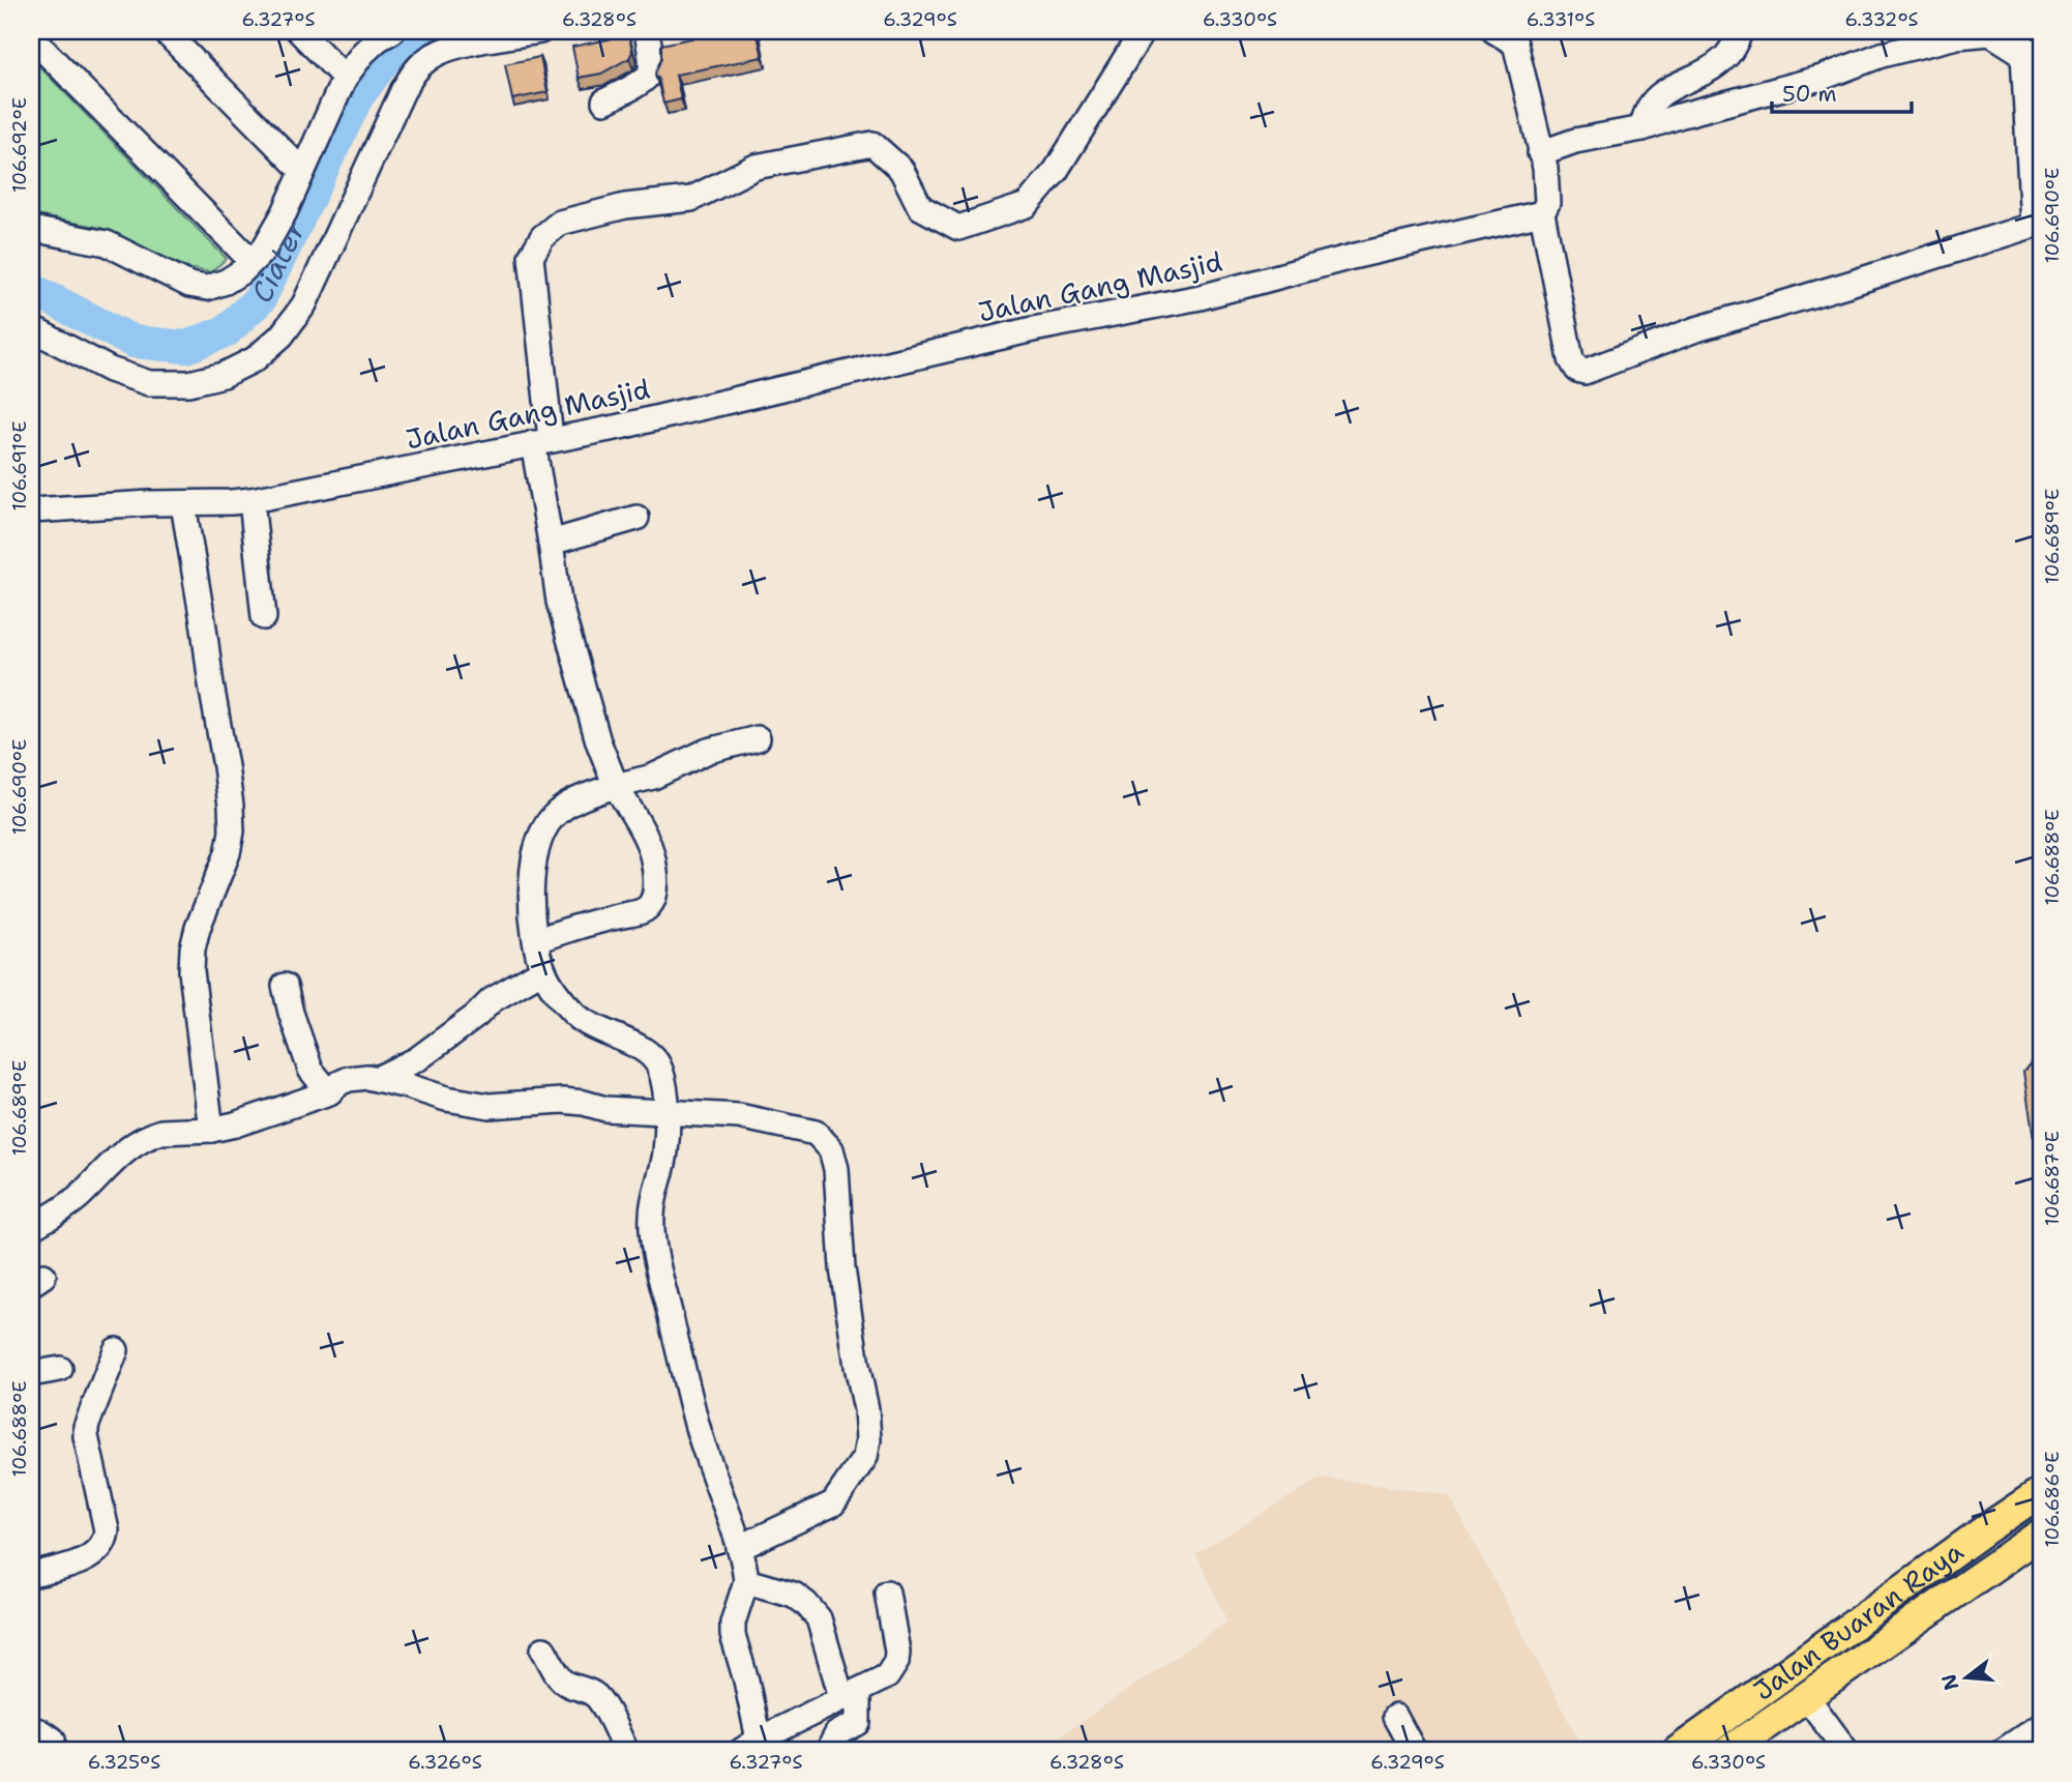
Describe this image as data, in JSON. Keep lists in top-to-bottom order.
{
  "streets": {
    "main road": ["Jalan Buaran Raya"],
    "street": ["Jalan Gang Masjid"]
  },
  "water": ["Ciater"],
  "scale_bar": "50 m",
  "north": "left",
  "coordinates": [
    "6.327°S",
    "6.328°S",
    "6.329°S",
    "6.330°S",
    "6.331°S",
    "6.332°S",
    "106.692°E",
    "106.690°E",
    "106.691°E",
    "106.689°E",
    "106.688°E",
    "106.687°E",
    "106.686°E",
    "6.325°S",
    "6.326°S"
  ]
}
